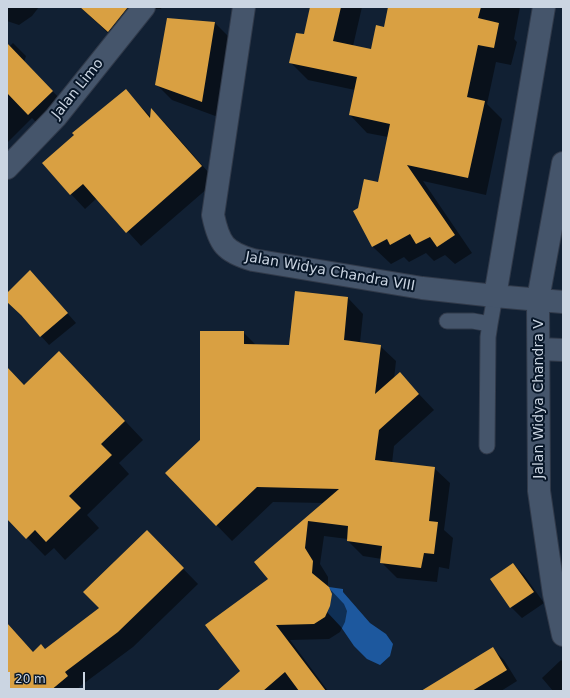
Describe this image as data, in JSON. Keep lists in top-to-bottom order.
{
  "streets": {
    "street": ["Jalan Limo", "Jalan Widya Chandra VIII", "Jalan Widya Chandra V"]
  },
  "crossings": [
    ["Jalan Widya Chandra VIII", "Jalan Widya Chandra V"]
  ],
  "scale_bar": "20 m"
}
